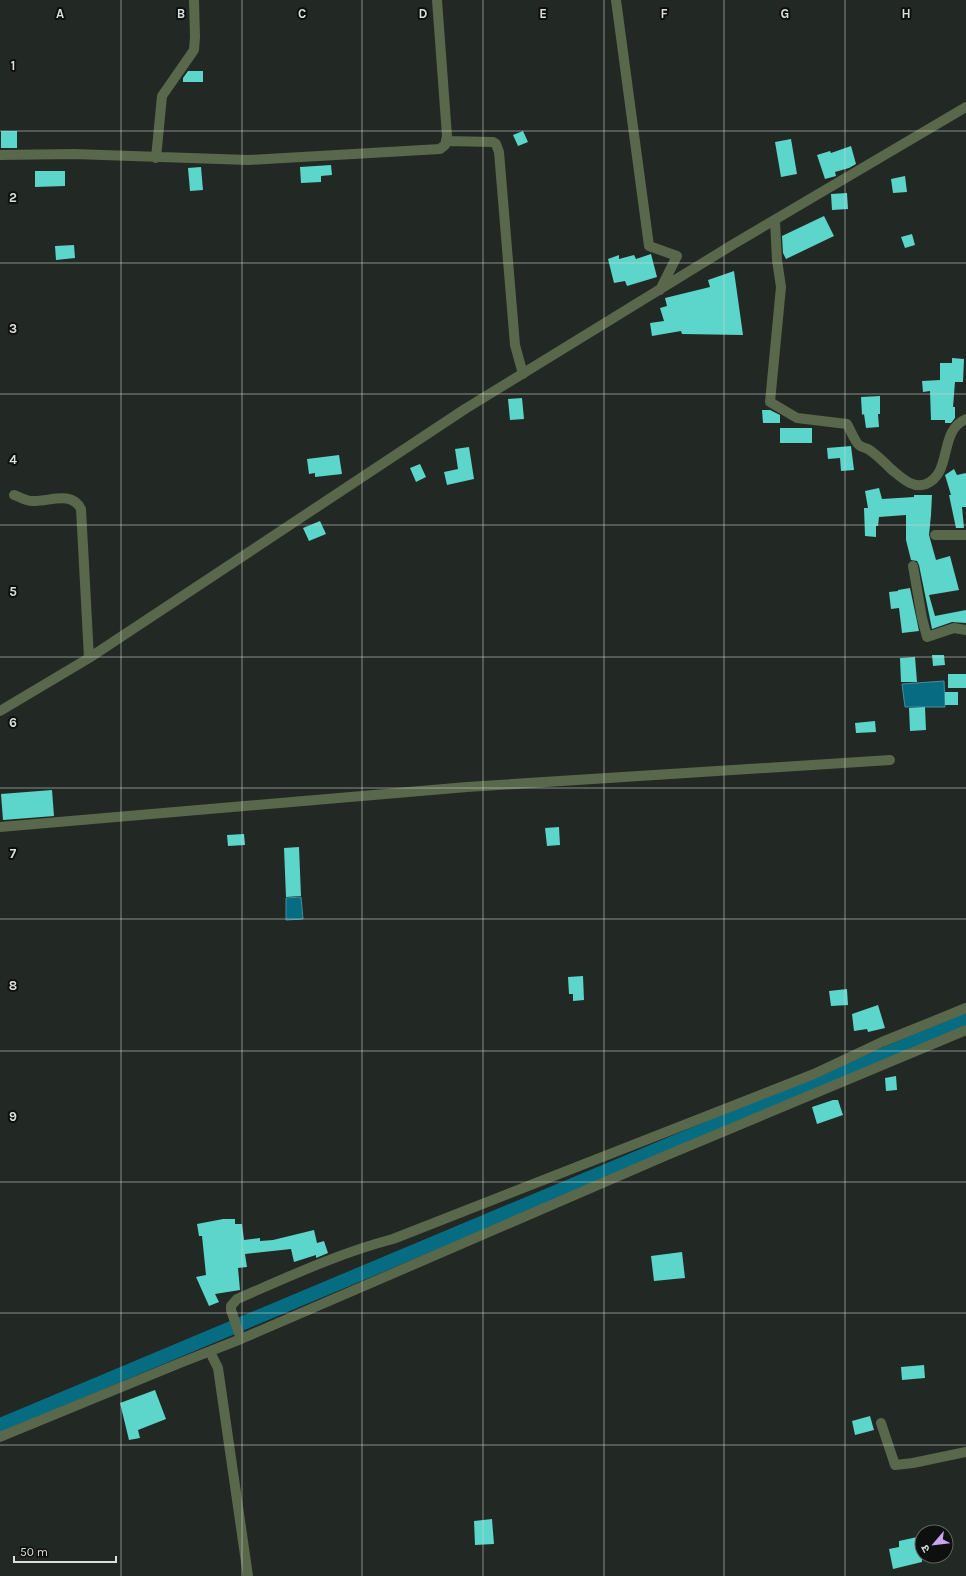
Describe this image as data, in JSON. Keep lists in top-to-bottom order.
{
  "scale_bar": "50 m",
  "north": "bottom left",
  "grid": {
    "columns": [
      "A",
      "B",
      "C",
      "D",
      "E",
      "F",
      "G",
      "H"
    ],
    "rows": [
      "1",
      "2",
      "3",
      "4",
      "5",
      "6",
      "7",
      "8",
      "9"
    ]
  }
}
